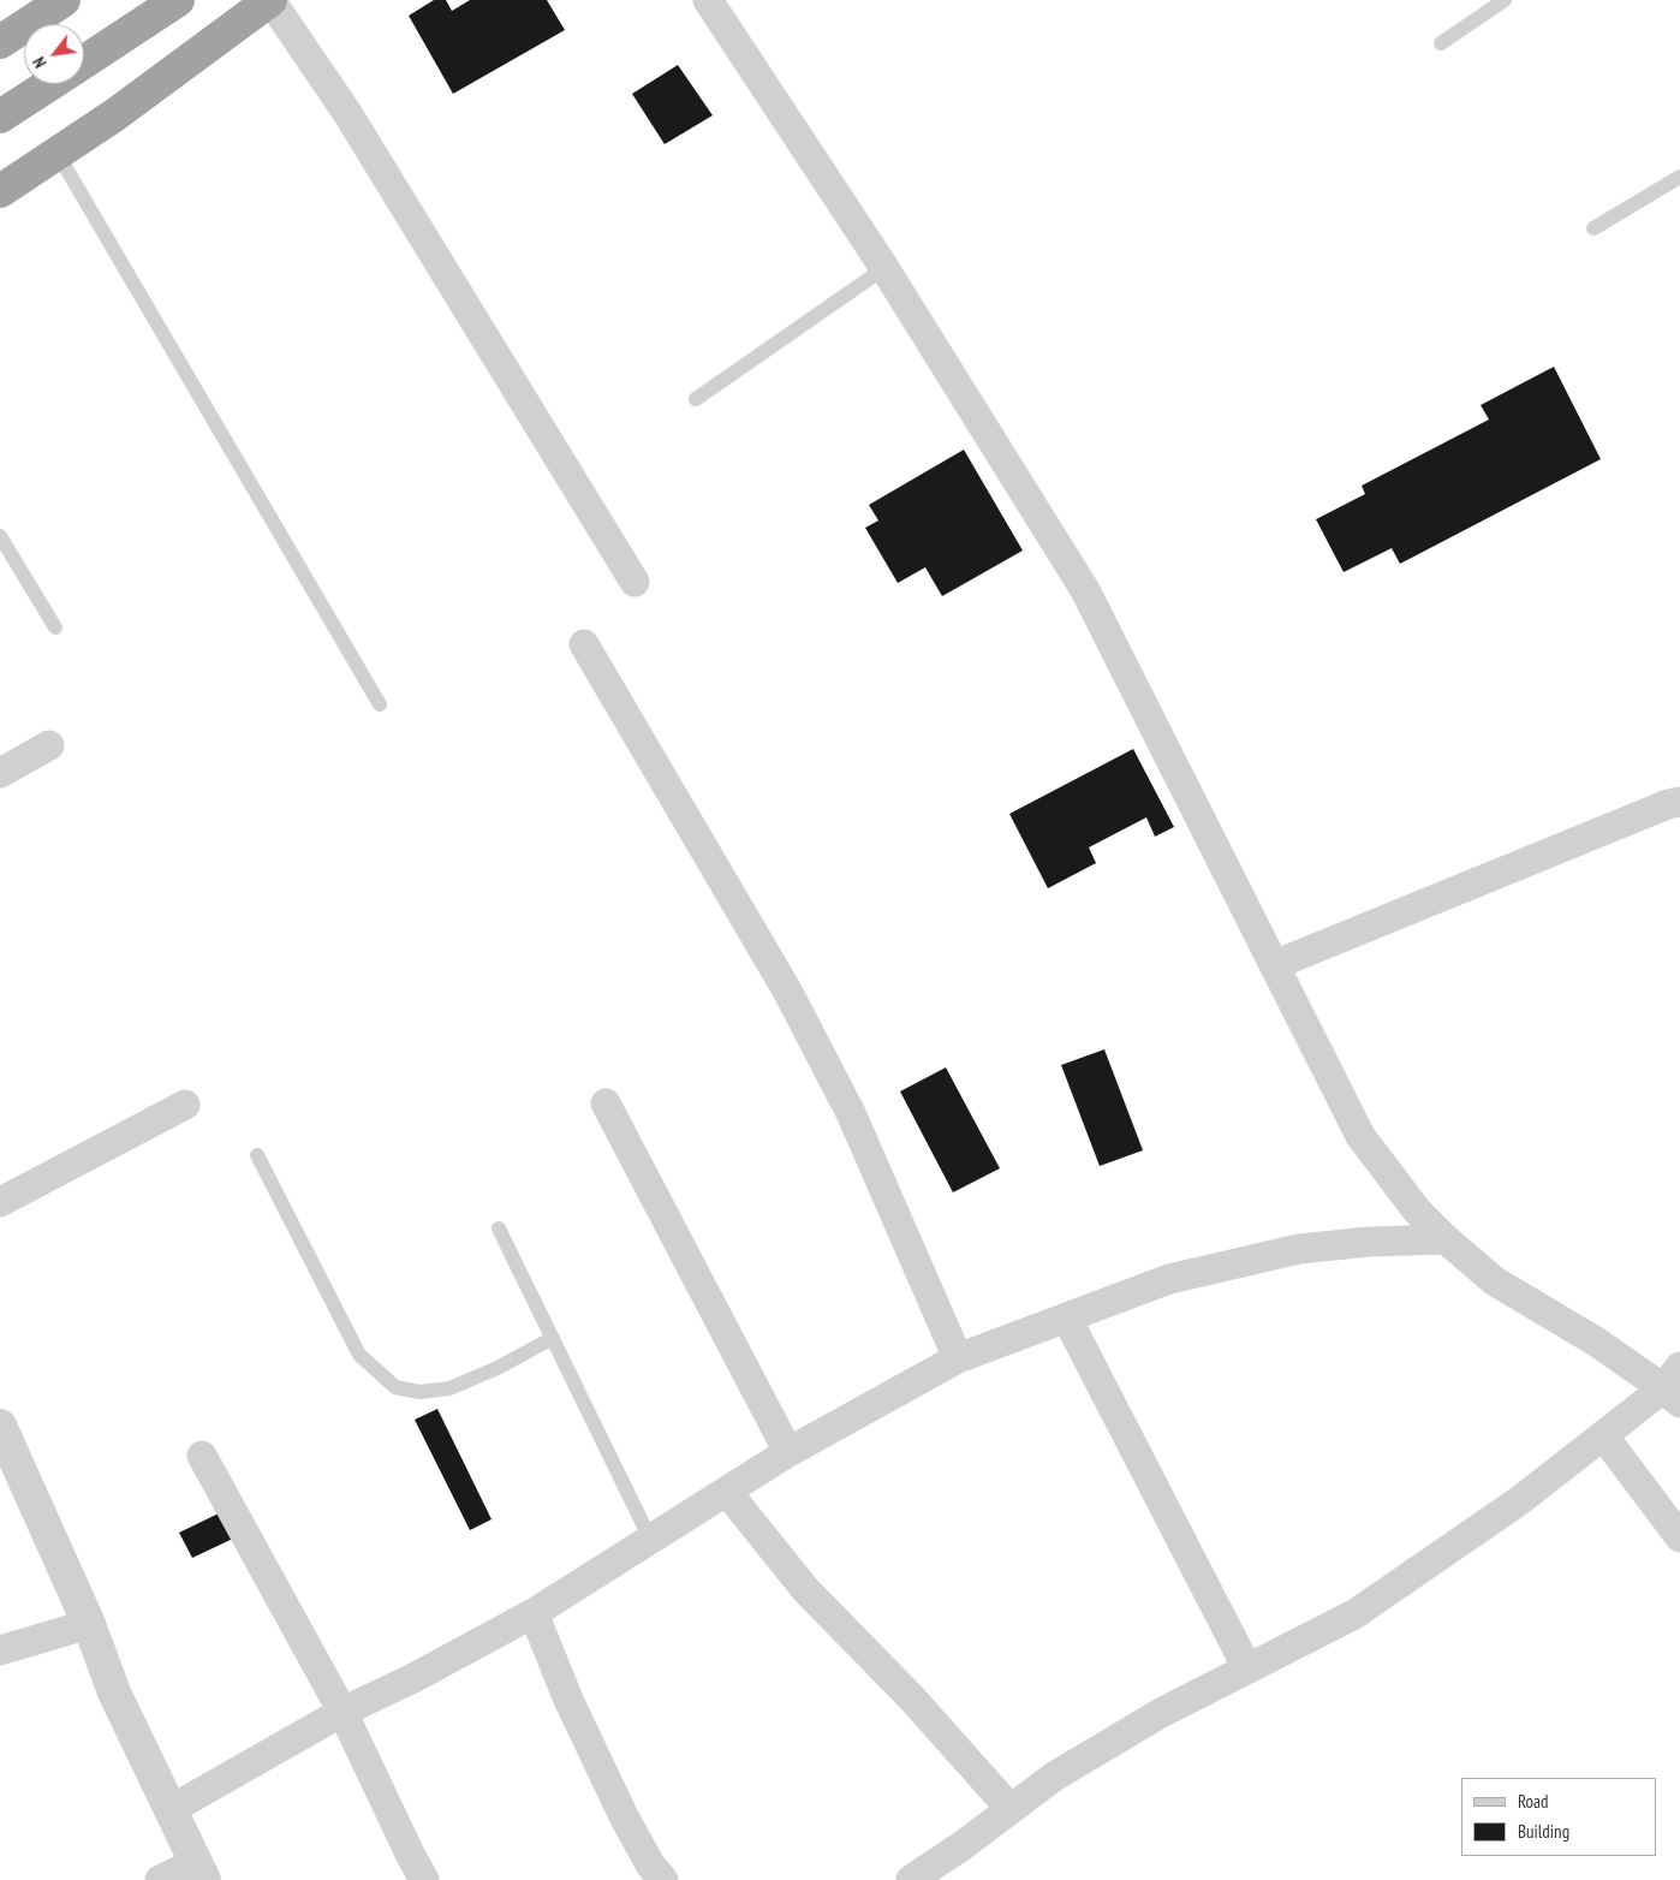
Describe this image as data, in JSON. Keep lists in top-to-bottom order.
{
  "legend": ["Road", "Building"],
  "north": "bottom left"
}
